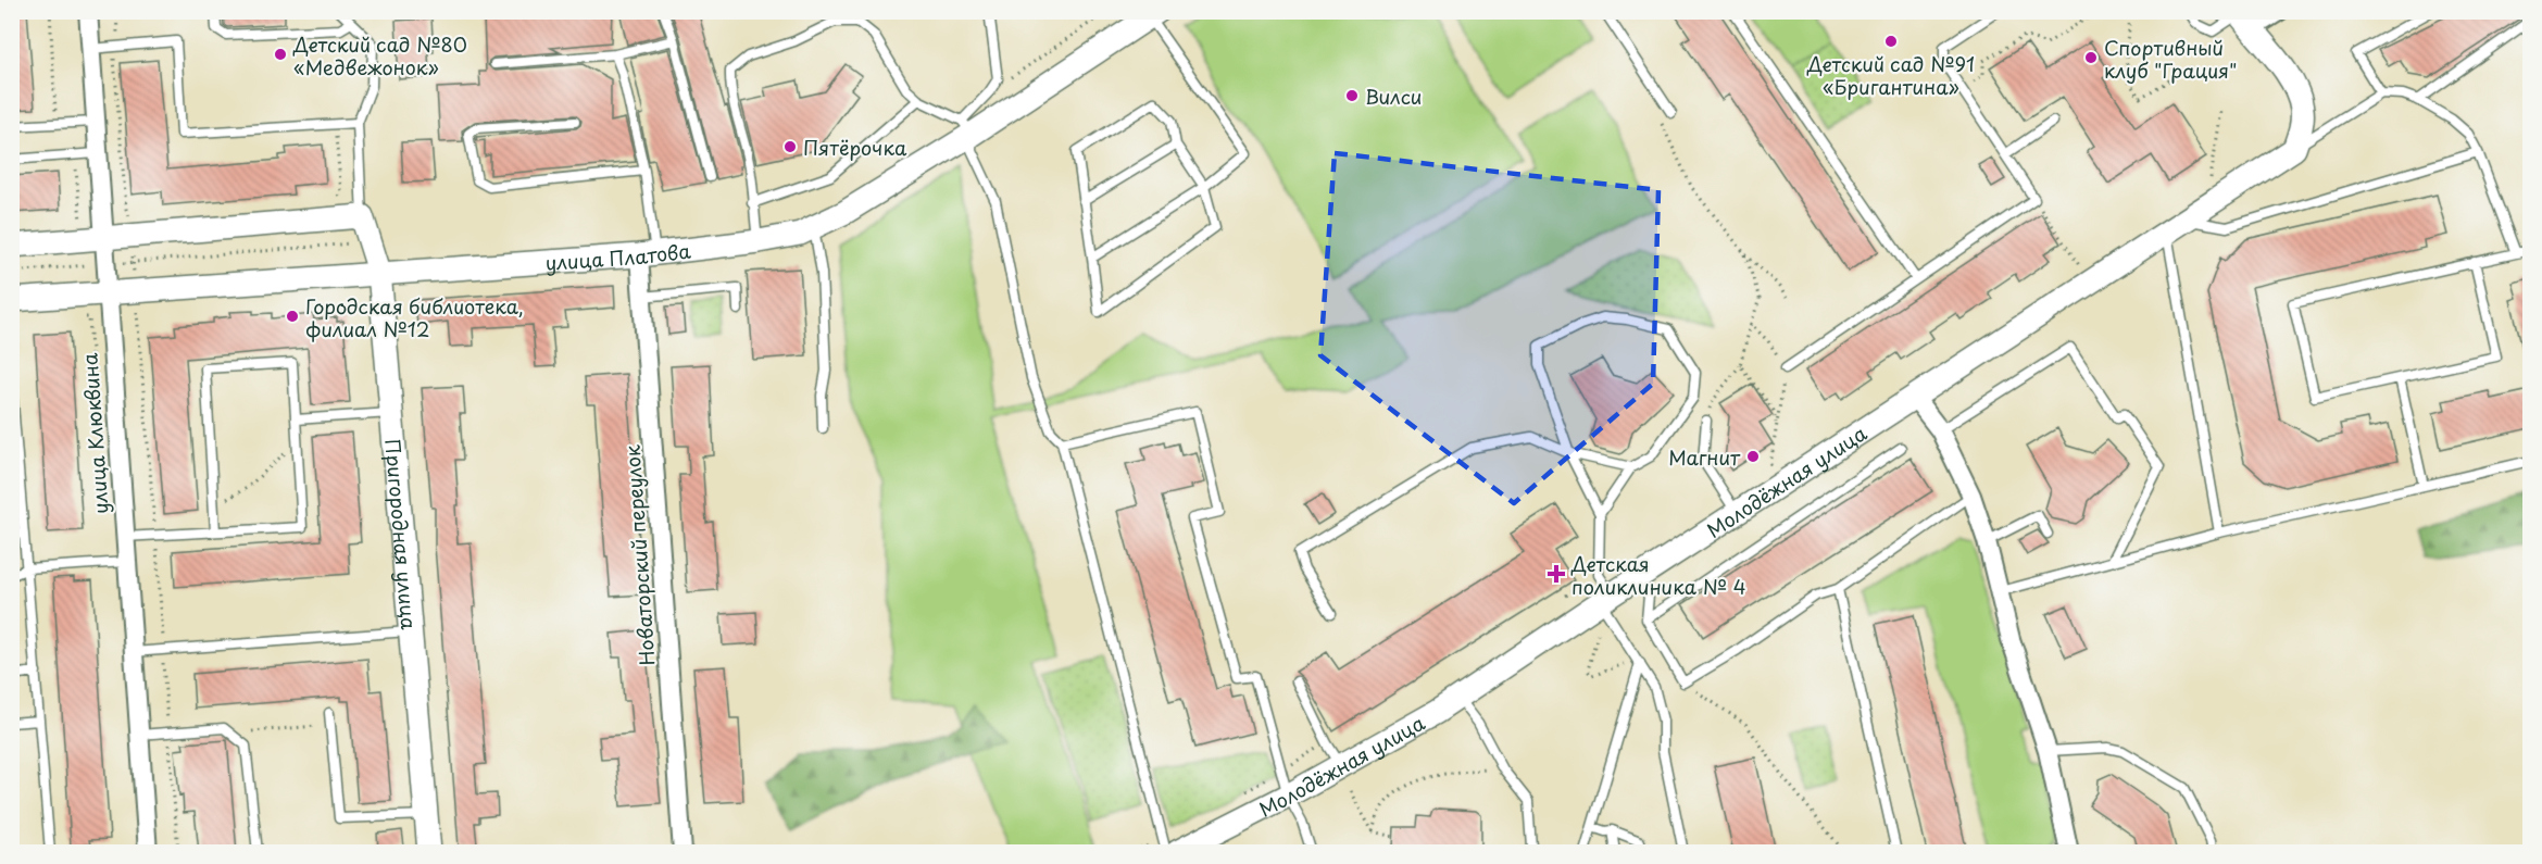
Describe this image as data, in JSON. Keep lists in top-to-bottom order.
{
  "streets": {
    "street": [
      "улица Платова",
      "улица Клюквина",
      "Молодёжная улица",
      "Пригородная улица",
      "Новаторский переулок"
    ]
  },
  "crossings": [
    ["улица Платова", "улица Клюквина"],
    ["улица Платова", "Пригородная улица"],
    ["улица Платова", "Новаторский переулок"]
  ],
  "places": {
    "other": [
      "Детский сад №91 «Бригантина»",
      "Детский сад №80 «Медвежонок»",
      "Спортивный клуб \"Грация\"",
      "Вилси",
      "Пятёрочка",
      "Городская библиотека, филиал №12",
      "Магнит"
    ],
    "health": ["Детская поликлиника № 4"]
  }
}
